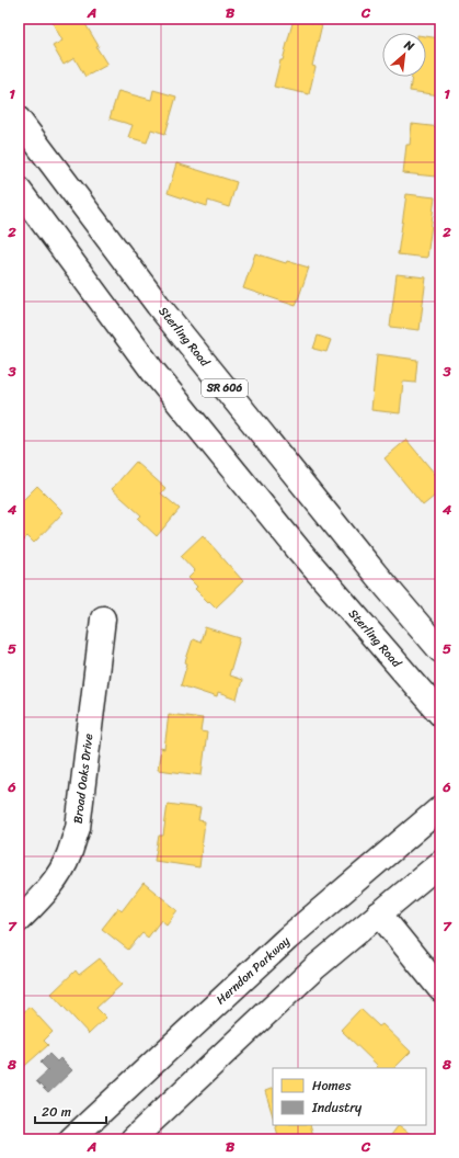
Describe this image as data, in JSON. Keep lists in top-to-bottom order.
{
  "streets": {
    "main road": [
      "Sterling Road",
      "SR 606",
      "Broad Oaks Drive",
      "Herndon Parkway"
    ]
  },
  "legend": ["Homes", "Industry"],
  "scale_bar": "20 m",
  "north": "top right",
  "grid": {
    "columns": ["A", "B", "C"],
    "rows": [
      "1",
      "2",
      "3",
      "4",
      "5",
      "6",
      "7",
      "8"
    ]
  }
}
